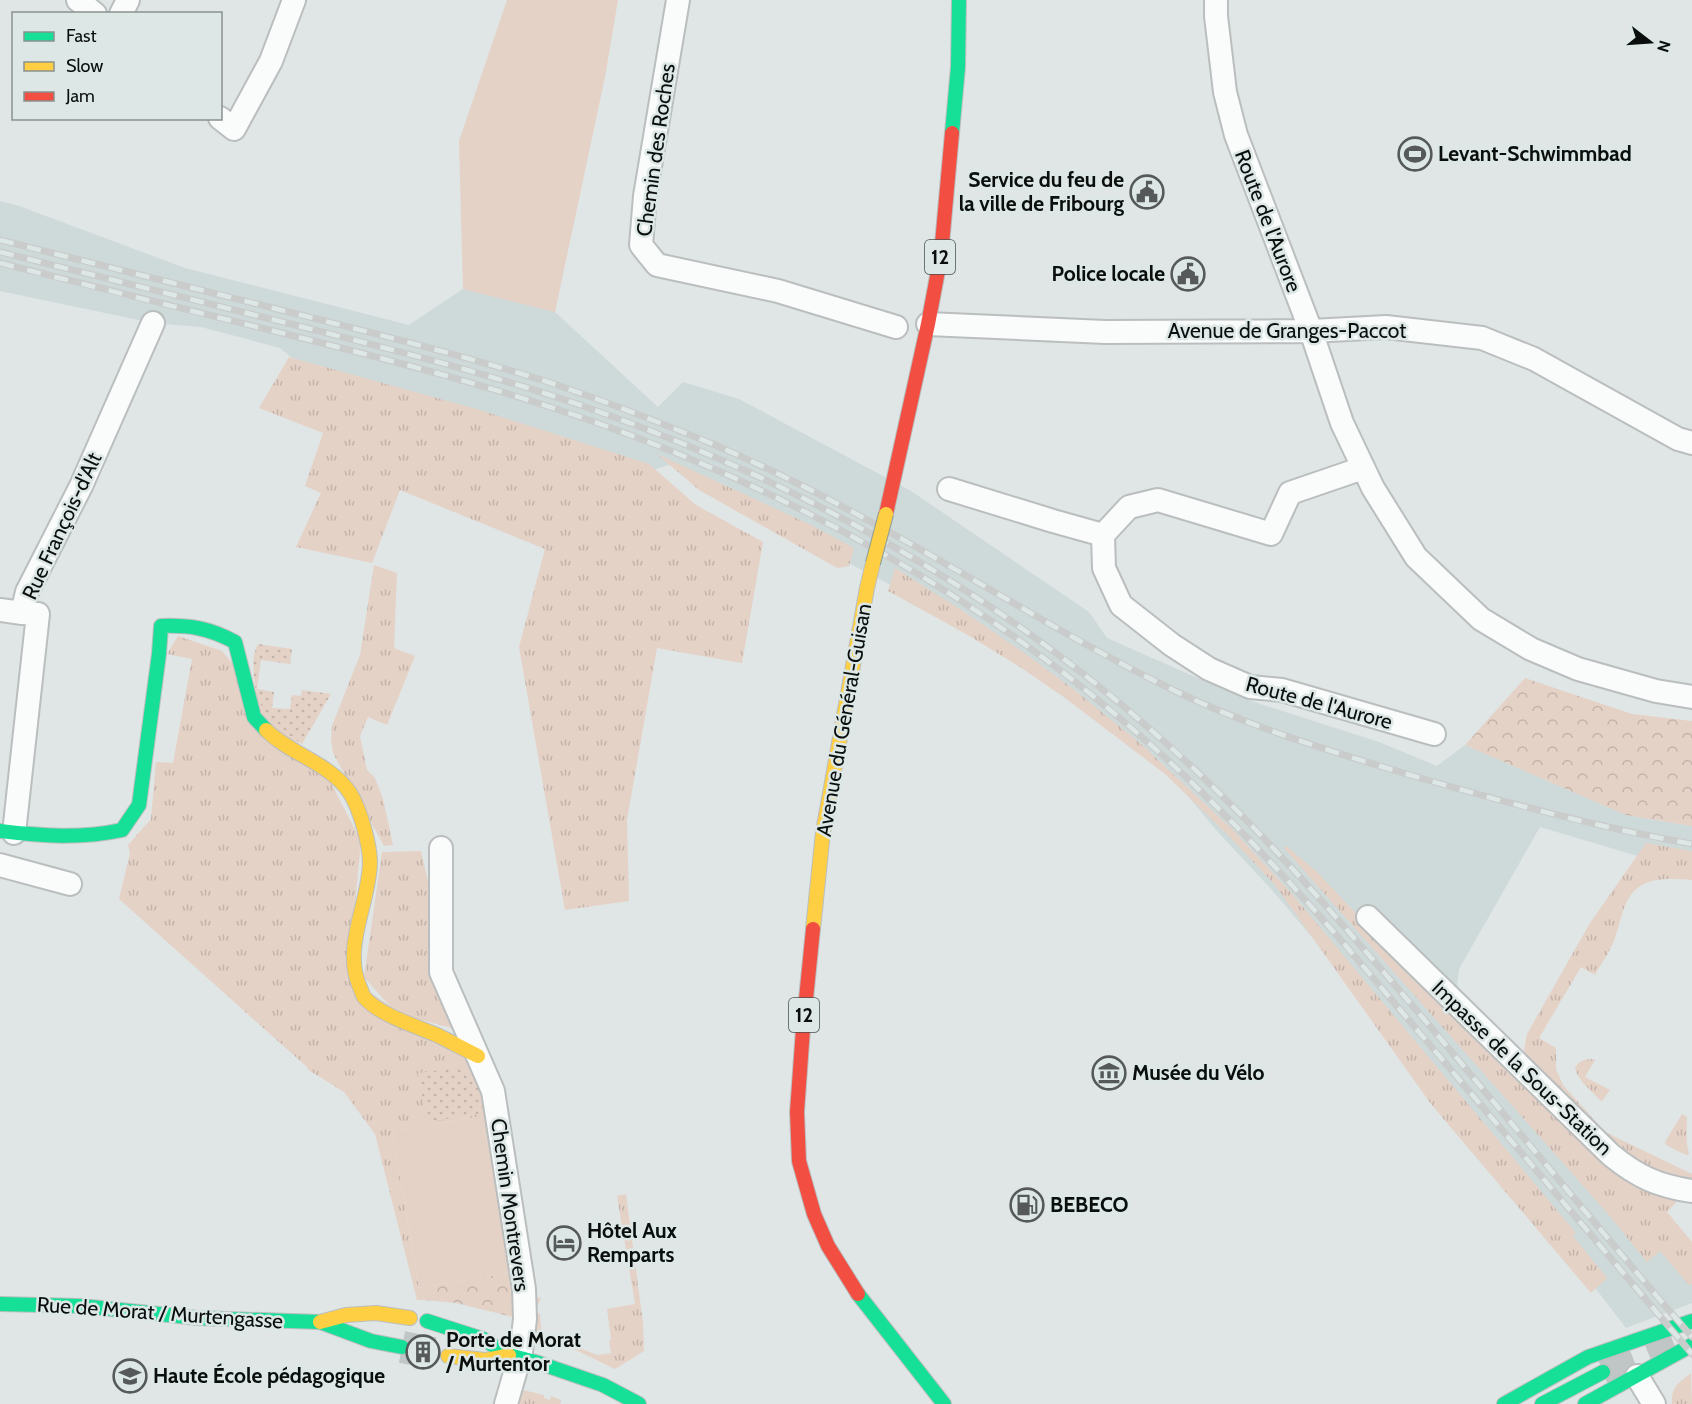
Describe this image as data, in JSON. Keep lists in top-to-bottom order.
{
  "streets": {
    "main road": ["12", "Avenue du Général-Guisan", "Rue de Morat / Murtengasse"],
    "street": [
      "Chemin des Roches",
      "Route de l'Aurore",
      "Avenue de Granges-Paccot",
      "Rue François-d'Alt",
      "Impasse de la Sous-Station",
      "Chemin Montrevers"
    ]
  },
  "crossings": [
    ["Route de l'Aurore", "Avenue de Granges-Paccot"],
    ["Avenue de Granges-Paccot", "Avenue du Général-Guisan"]
  ],
  "places": {
    "sports": ["Levant-Schwimmbad"],
    "public building": ["Service du feu de la ville de Fribourg", "Police locale"],
    "museum": ["Musée du Vélo"],
    "fuel station": ["BEBECO"],
    "hotel": ["Hôtel Aux Remparts"],
    "building": ["Porte de Morat / Murtentor"],
    "school or university": ["Haute École pédagogique"]
  },
  "legend": ["Fast", "Slow", "Jam"],
  "north": "right"
}
